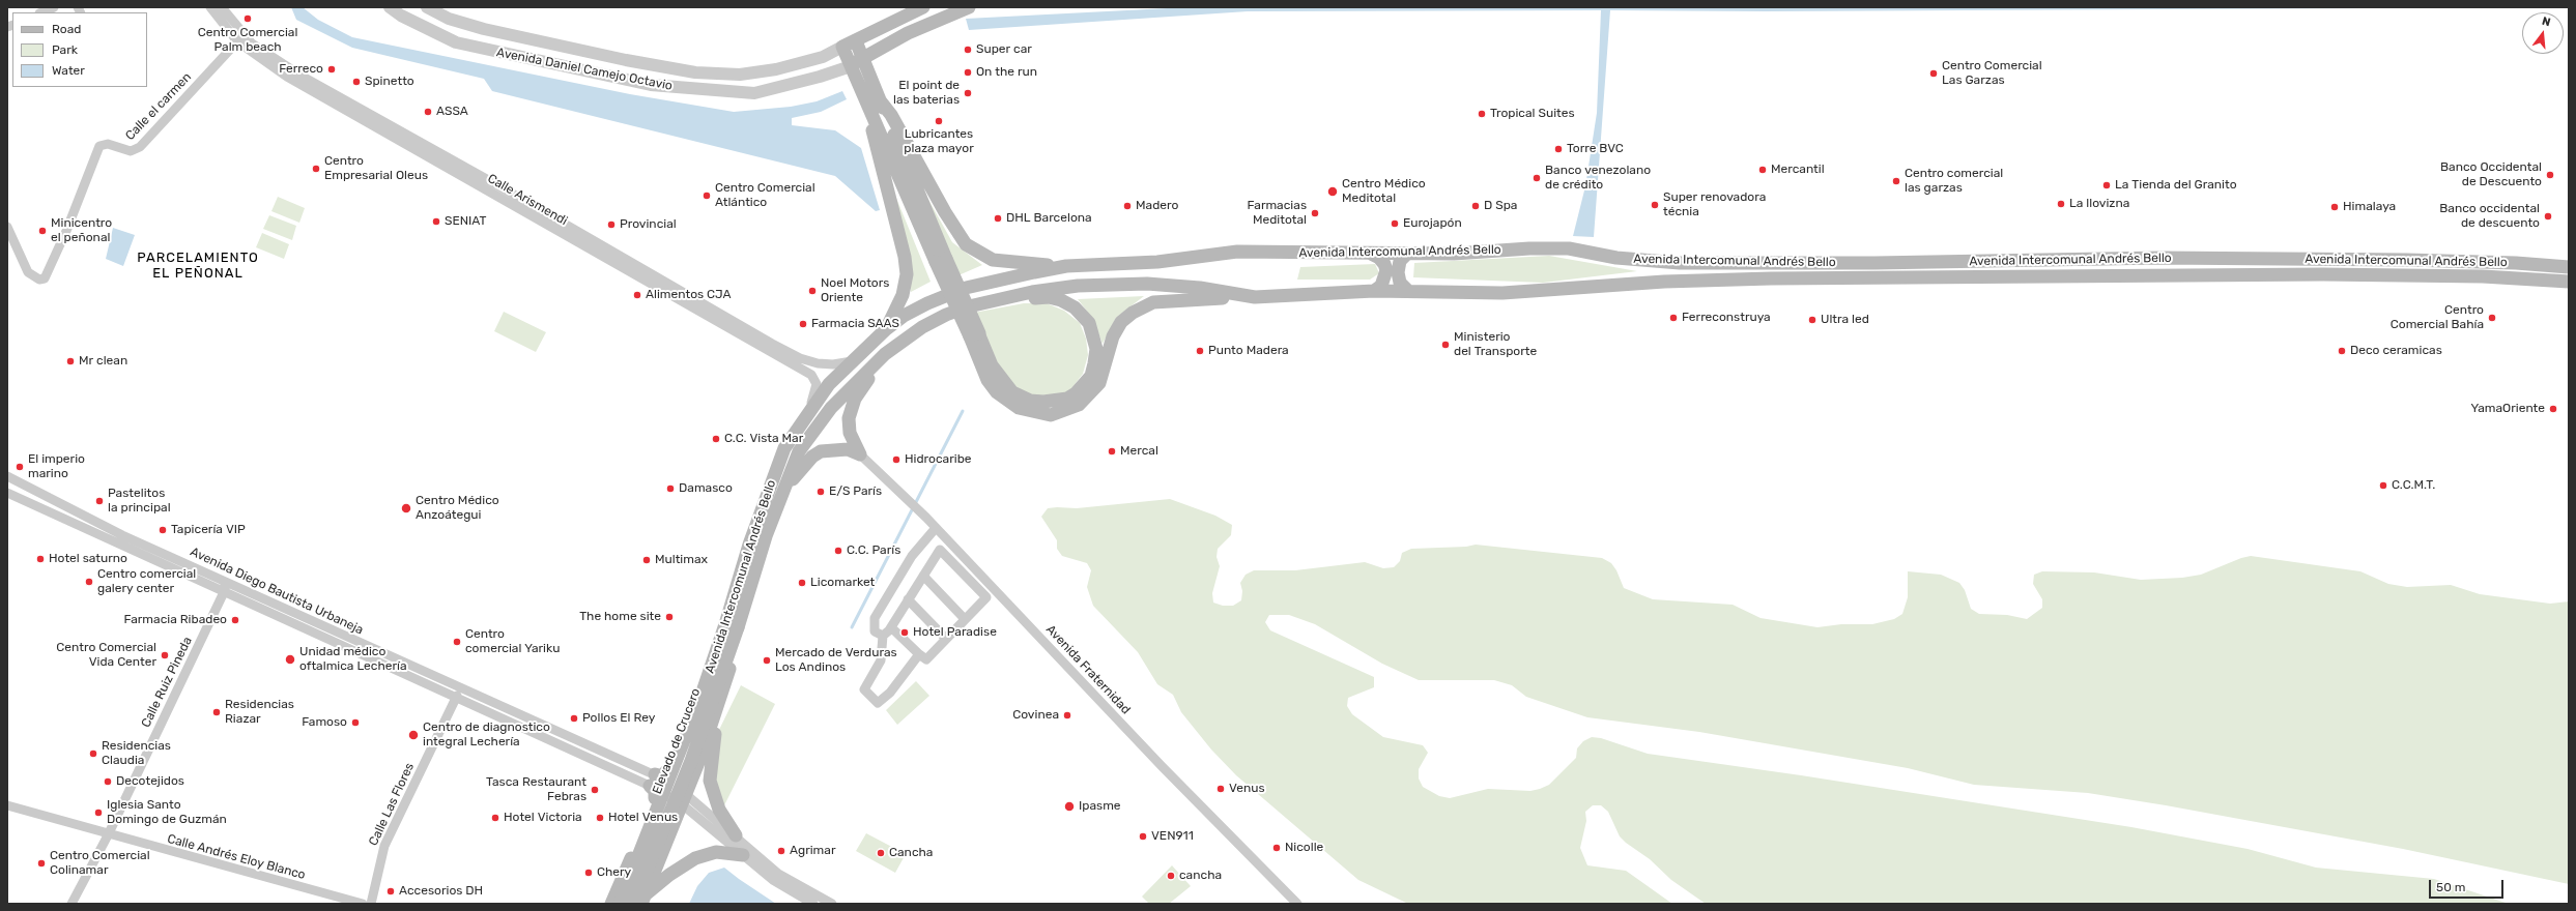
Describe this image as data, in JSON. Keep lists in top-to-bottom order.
{
  "streets": {
    "main road": ["Avenida Daniel Camejo Octavio", "Avenida Intercomunal Andrés Bello", "Elevado de Crucero"],
    "street": [
      "Calle el carmen",
      "Calle Arismendi",
      "Avenida Diego Bautista Urbaneja",
      "Avenida Fraternidad",
      "Calle Ruiz Pineda",
      "Calle Las Flores",
      "Calle Andrés Eloy Blanco"
    ]
  },
  "crossings": [
    ["Calle el carmen", "Calle Arismendi"],
    ["Calle Arismendi", "Avenida Intercomunal Andrés Bello"],
    ["Avenida Intercomunal Andrés Bello", "Elevado de Crucero"],
    ["Avenida Diego Bautista Urbaneja", "Calle Ruiz Pineda"],
    ["Avenida Diego Bautista Urbaneja", "Elevado de Crucero"],
    ["Avenida Diego Bautista Urbaneja", "Calle Las Flores"],
    ["Calle Ruiz Pineda", "Calle Andrés Eloy Blanco"]
  ],
  "districts": ["PARCELAMIENTO EL PEÑONAL"],
  "places": [
    "Centro Comercial Palm beach",
    "Super car",
    "Ferreco",
    "On the run",
    "Centro Comercial Las Garzas",
    "Spinetto",
    "El point de las baterias",
    "ASSA",
    "Tropical Suites",
    "Lubricantes plaza mayor",
    "Torre BVC",
    "Centro Empresarial Oleus",
    "Mercantil",
    "Banco Occidental de Descuento",
    "Banco venezolano de crédito",
    "Centro comercial las garzas",
    "La Tienda del Granito",
    "Centro Médico Meditotal",
    "Centro Comercial Atlántico",
    "La llovizna",
    "Super renovadora técnia",
    "Madero",
    "D Spa",
    "Himalaya",
    "Farmacias Meditotal",
    "Banco occidental de descuento",
    "DHL Barcelona",
    "SENIAT",
    "Eurojapón",
    "Provincial",
    "Minicentro el peñonal",
    "Noel Motors Oriente",
    "Alimentos CJA",
    "Ferreconstruya",
    "Centro Comercial Bahía",
    "Ultra led",
    "Farmacia SAAS",
    "Ministerio del Transporte",
    "Punto Madera",
    "Deco ceramicas",
    "Mr clean",
    "YamaOriente",
    "C.C. Vista Mar",
    "Mercal",
    "Hidrocaribe",
    "El imperio marino",
    "C.C.M.T.",
    "Damasco",
    "E/S París",
    "Pastelitos la principal",
    "Centro Médico Anzoátegui",
    "Tapicería VIP",
    "C.C. París",
    "Hotel saturno",
    "Multimax",
    "Centro comercial galery center",
    "Licomarket",
    "The home site",
    "Farmacia Ribadeo",
    "Hotel Paradise",
    "Centro comercial Yariku",
    "Centro Comercial Vida Center",
    "Unidad médico oftalmica Lechería",
    "Mercado de Verduras Los Andinos",
    "Residencias Riazar",
    "Covinea",
    "Pollos El Rey",
    "Famoso",
    "Centro de diagnostico integral Lechería",
    "Residencias Claudia",
    "Decotejidos",
    "Venus",
    "Tasca Restaurant Febras",
    "Ipasme",
    "Iglesia Santo Domingo de Guzmán",
    "Hotel Victoria",
    "Hotel Venus",
    "VEN911",
    "Nicolle",
    "Agrimar",
    "Cancha",
    "Centro Comercial Colinamar",
    "Chery",
    "cancha",
    "Accesorios DH"
  ],
  "legend": ["Road", "Park", "Water"],
  "scale_bar": "50 m",
  "north": "top"
}
